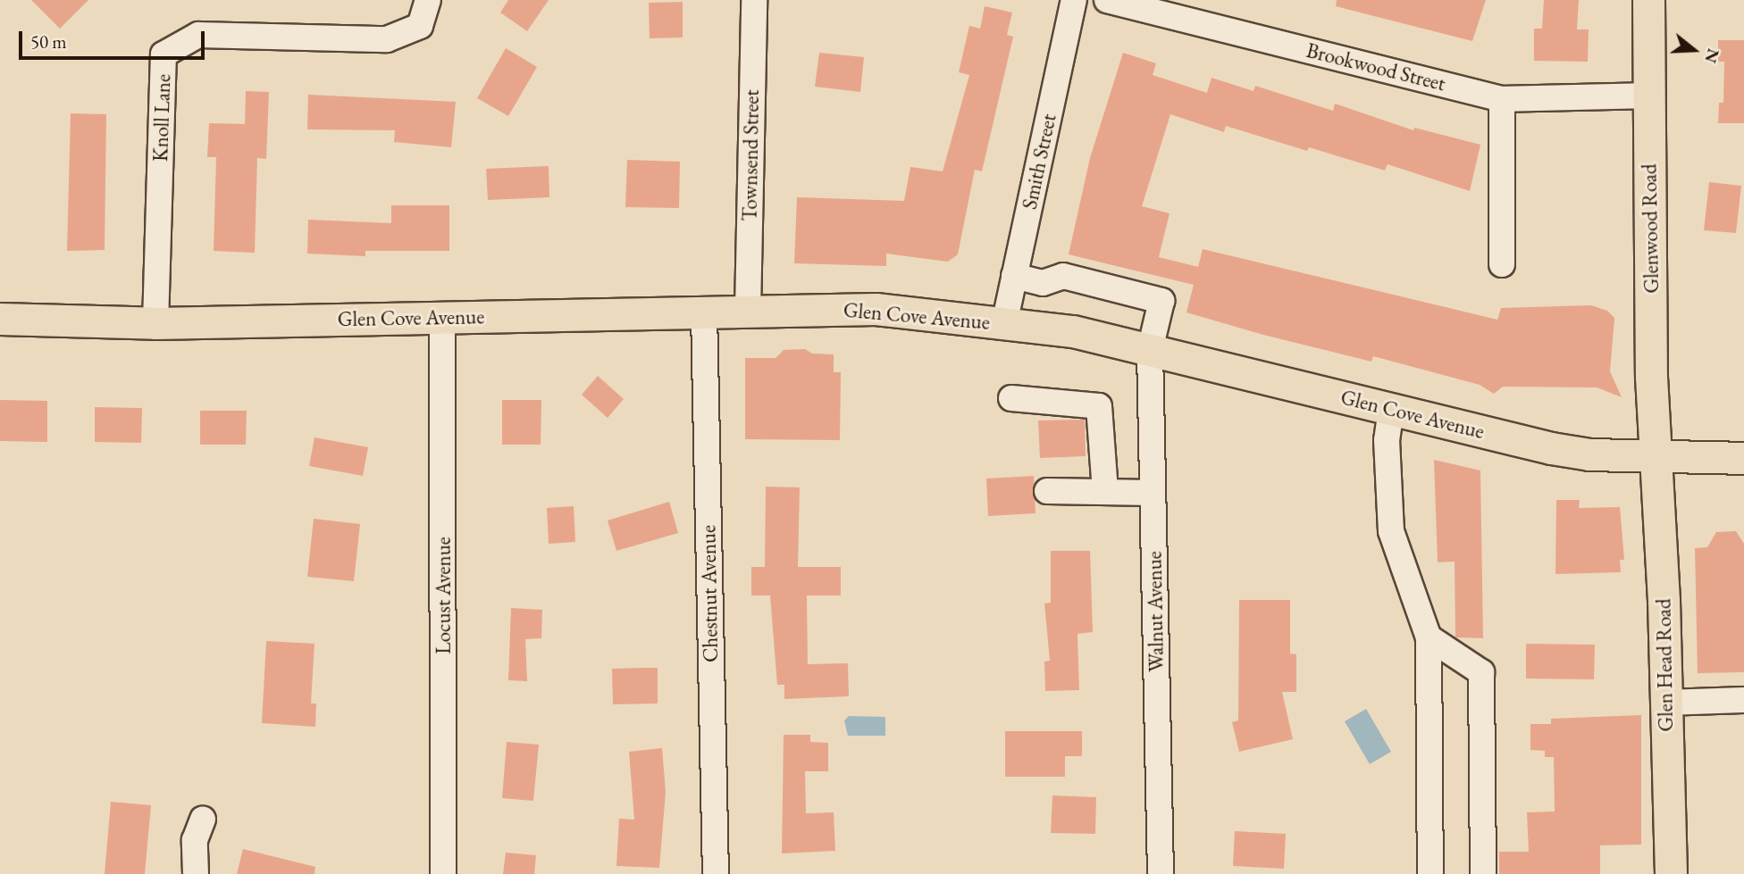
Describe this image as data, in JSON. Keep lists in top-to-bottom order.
{
  "streets": {
    "main road": ["Glenwood Road", "Glen Cove Avenue", "Glen Head Road"],
    "street": [
      "Brookwood Street",
      "Knoll Lane",
      "Townsend Street",
      "Smith Street",
      "Chestnut Avenue",
      "Locust Avenue",
      "Walnut Avenue"
    ]
  },
  "crossings": [
    ["Brookwood Street", "Glenwood Road"],
    ["Knoll Lane", "Glen Cove Avenue"],
    ["Townsend Street", "Glen Cove Avenue"],
    ["Smith Street", "Glen Cove Avenue"],
    ["Smith Street", "Walnut Avenue"],
    ["Glenwood Road", "Glen Cove Avenue"],
    ["Glenwood Road", "Glen Head Road"],
    ["Glen Cove Avenue", "Chestnut Avenue"],
    ["Glen Cove Avenue", "Locust Avenue"],
    ["Glen Cove Avenue", "Walnut Avenue"],
    ["Glen Cove Avenue", "Glen Head Road"]
  ],
  "scale_bar": "50 m",
  "north": "right"
}
